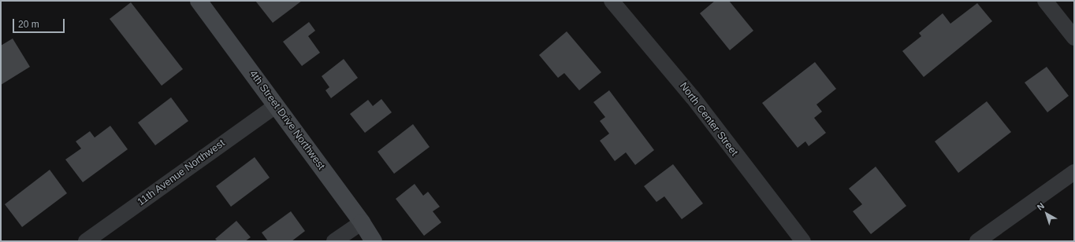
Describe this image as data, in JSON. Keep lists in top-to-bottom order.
{
  "streets": {
    "main road": ["4th Street Drive Northwest"],
    "street": ["North Center Street", "11th Avenue Northwest"]
  },
  "crossings": [
    ["4th Street Drive Northwest", "11th Avenue Northwest"]
  ],
  "scale_bar": "20 m",
  "north": "top left"
}
